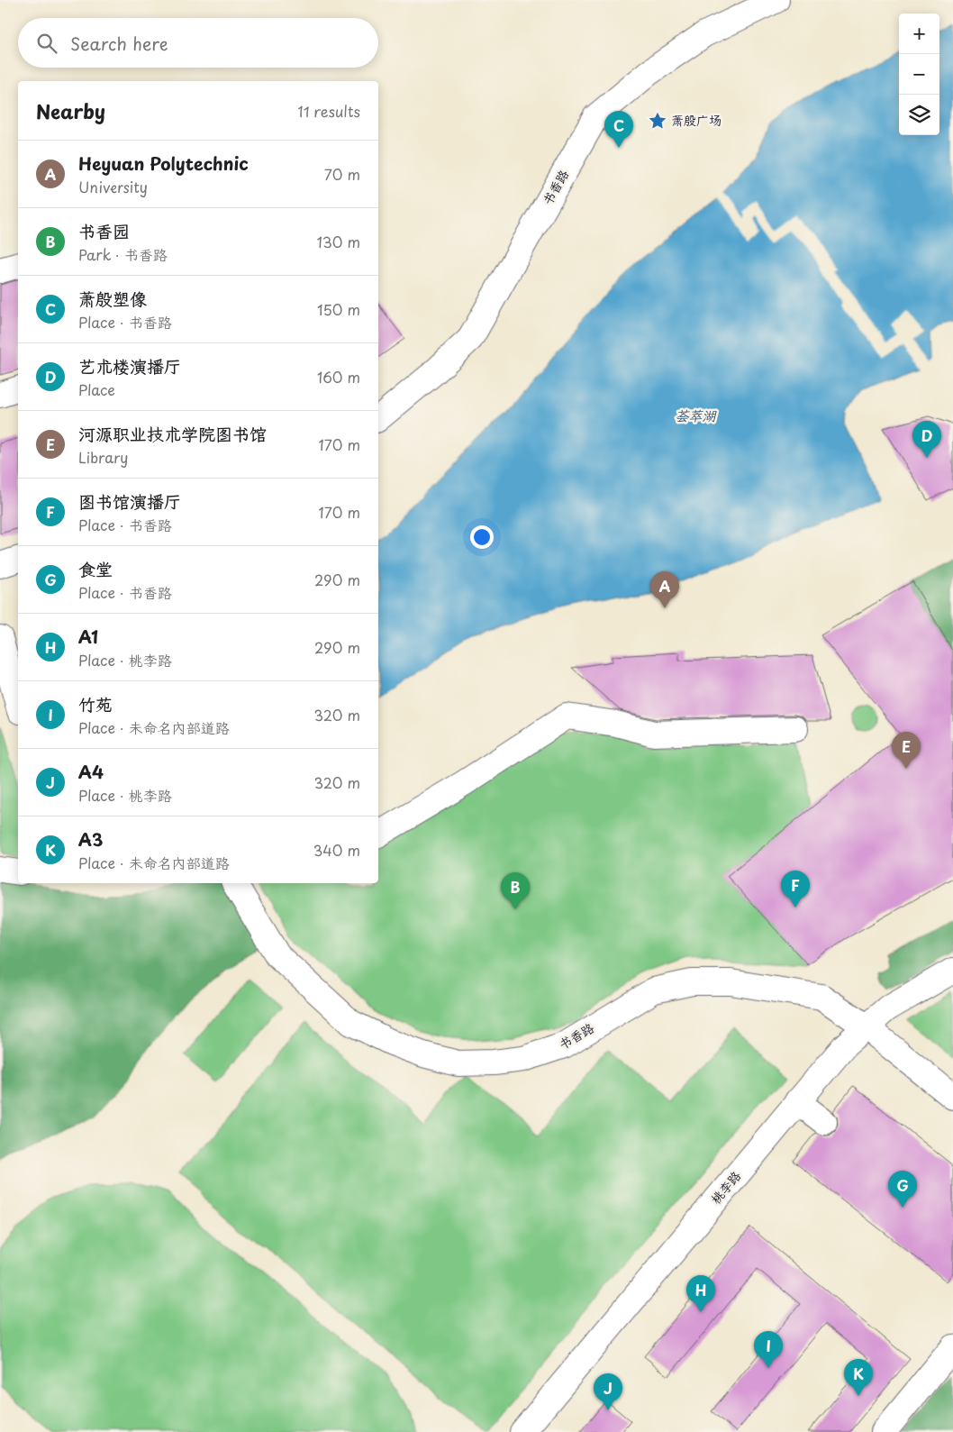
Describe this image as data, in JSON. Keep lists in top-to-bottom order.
{
  "streets": {
    "street": ["书香路", "桃李路"]
  },
  "crossings": [
    ["书香路", "桃李路"]
  ],
  "water": ["荟萃湖"],
  "places": {
    "place": ["萧殷广场"]
  },
  "page": {
    "map_buttons": ["+", "−"],
    "search": "Search here",
    "heading": ["Nearby", "11 results"],
    "pins": [
      "C",
      "D",
      "A",
      "E",
      "F",
      "B",
      "G",
      "H",
      "I",
      "K",
      "J"
    ],
    "list": [
      {
        "mark": "A",
        "name": "Heyuan Polytechnic",
        "note": "University",
        "value": "70 m"
      },
      {
        "mark": "B",
        "name": "书香园",
        "note": "Park · 书香路",
        "value": "130 m"
      },
      {
        "mark": "C",
        "name": "萧殷塑像",
        "note": "Place · 书香路",
        "value": "150 m"
      },
      {
        "mark": "D",
        "name": "艺术楼演播厅",
        "note": "Place",
        "value": "160 m"
      },
      {
        "mark": "E",
        "name": "河源职业技术学院图书馆",
        "note": "Library",
        "value": "170 m"
      },
      {
        "mark": "F",
        "name": "图书馆演播厅",
        "note": "Place · 书香路",
        "value": "170 m"
      },
      {
        "mark": "G",
        "name": "食堂",
        "note": "Place · 书香路",
        "value": "290 m"
      },
      {
        "mark": "H",
        "name": "A1",
        "note": "Place · 桃李路",
        "value": "290 m"
      },
      {
        "mark": "I",
        "name": "竹苑",
        "note": "Place · 未命名内部道路",
        "value": "320 m"
      },
      {
        "mark": "J",
        "name": "A4",
        "note": "Place · 桃李路",
        "value": "320 m"
      },
      {
        "mark": "K",
        "name": "A3",
        "note": "Place · 未命名内部道路",
        "value": "340 m"
      }
    ]
  }
}
